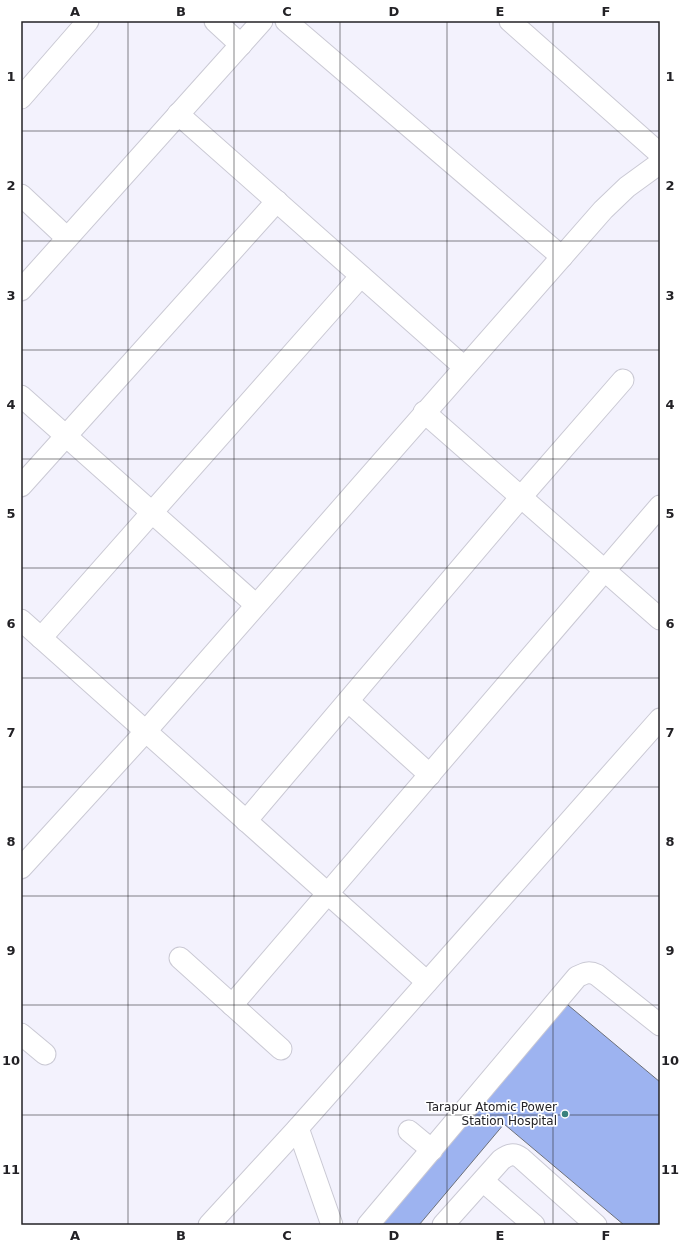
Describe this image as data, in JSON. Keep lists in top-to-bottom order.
{
  "places": ["Tarapur Atomic Power Station Hospital"],
  "grid": {
    "columns": [
      "A",
      "B",
      "C",
      "D",
      "E",
      "F"
    ],
    "rows": [
      "1",
      "2",
      "3",
      "4",
      "5",
      "6",
      "7",
      "8",
      "9",
      "10",
      "11"
    ]
  }
}
